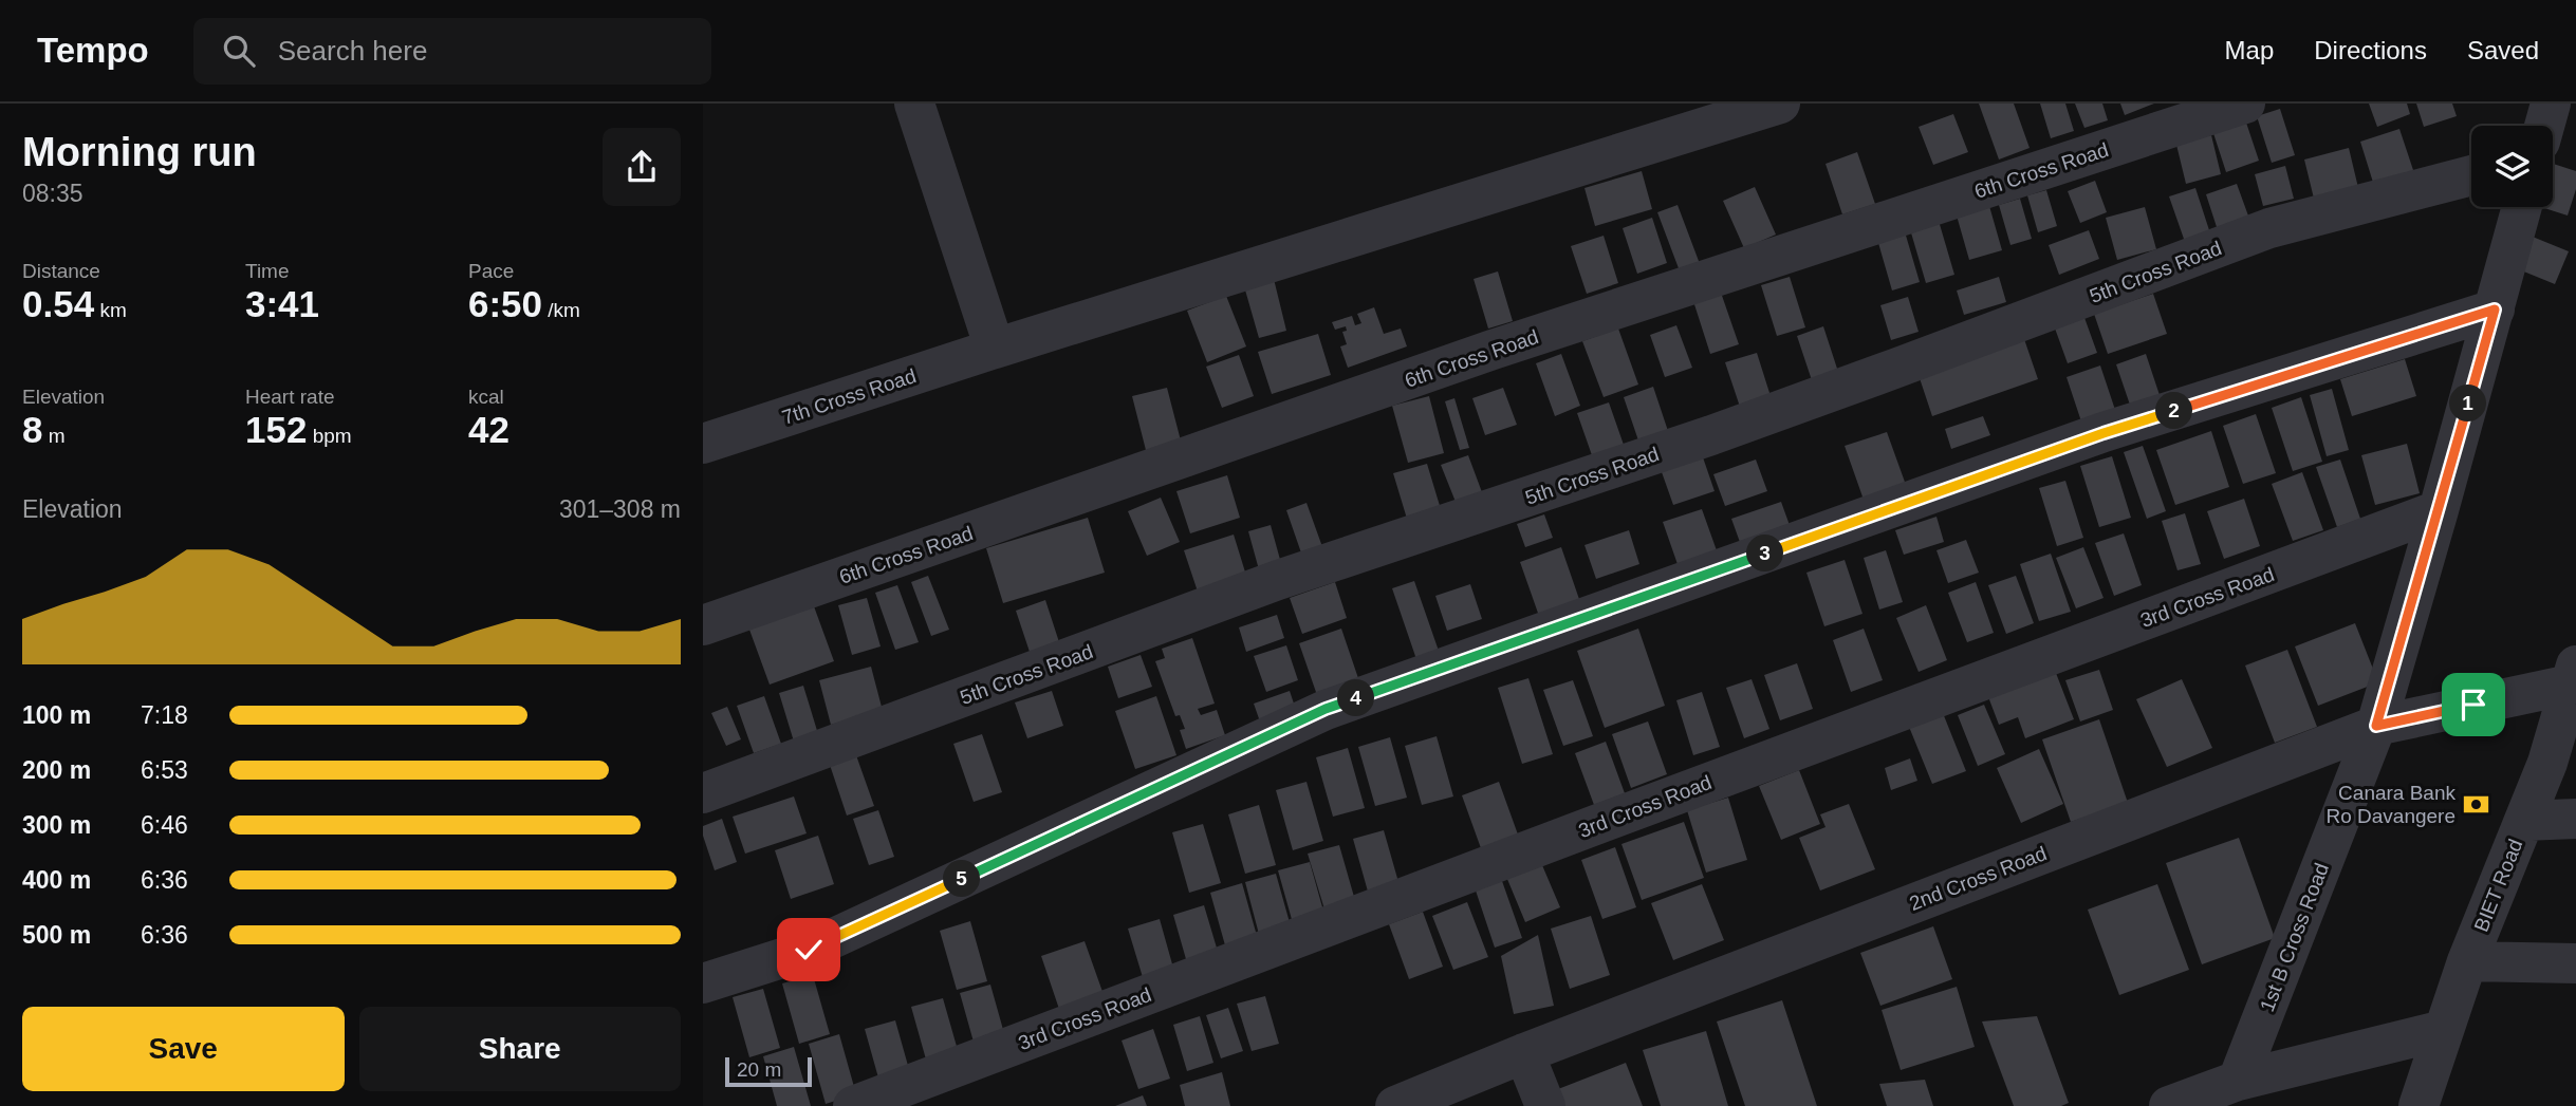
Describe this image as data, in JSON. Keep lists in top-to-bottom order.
{
  "streets": {
    "street": [
      "6th Cross Road",
      "5th Cross Road",
      "7th Cross Road",
      "3rd Cross Road",
      "2nd Cross Road",
      "BIET Road",
      "1st B Cross Road"
    ]
  },
  "crossings": [
    ["3rd Cross Road", "1st B Cross Road"],
    ["2nd Cross Road", "BIET Road"],
    ["2nd Cross Road", "1st B Cross Road"]
  ],
  "places": {
    "bank": ["Canara Bank Ro Davangere"]
  },
  "scale_bar": "20 m",
  "page": {
    "header": "Tempo",
    "search": "Search here",
    "nav": ["Map", "Directions", "Saved"],
    "heading": ["Morning run", "08:35"],
    "stats": [
      ["Distance", "0.54 km"],
      ["Time", "3:41"],
      ["Pace", "6:50 /km"],
      ["Elevation", "8 m"],
      ["Heart rate", "152 bpm"],
      ["kcal", "42"]
    ],
    "pins": [
      "1",
      "2",
      "3",
      "4",
      "5"
    ],
    "chart": ["Elevation", "301–308 m"],
    "list": [
      {
        "name": "100 m",
        "note": "7:18"
      },
      {
        "name": "200 m",
        "note": "6:53"
      },
      {
        "name": "300 m",
        "note": "6:46"
      },
      {
        "name": "400 m",
        "note": "6:36"
      },
      {
        "name": "500 m",
        "note": "6:36"
      }
    ],
    "buttons": ["Save", "Share"],
    "scale": "20 m"
  }
}
